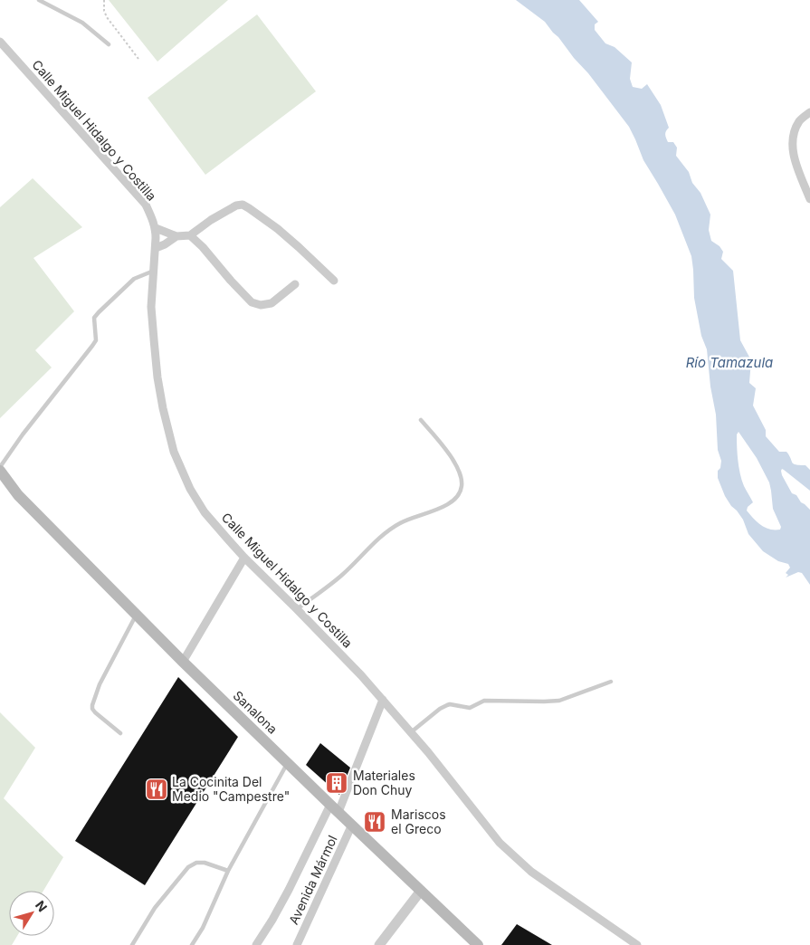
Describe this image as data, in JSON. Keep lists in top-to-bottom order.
{
  "streets": {
    "main road": ["Sanalona"],
    "street": ["Calle Miguel Hidalgo y Costilla", "Avenida Mármol"]
  },
  "crossings": [
    ["Sanalona", "Avenida Mármol"]
  ],
  "water": ["Río Tamazula"],
  "places": {
    "building": ["Materiales Don Chuy"],
    "restaurant": ["La Cocinita Del Medio \"Campestre\"", "Mariscos el Greco"]
  },
  "north": "top right"
}
